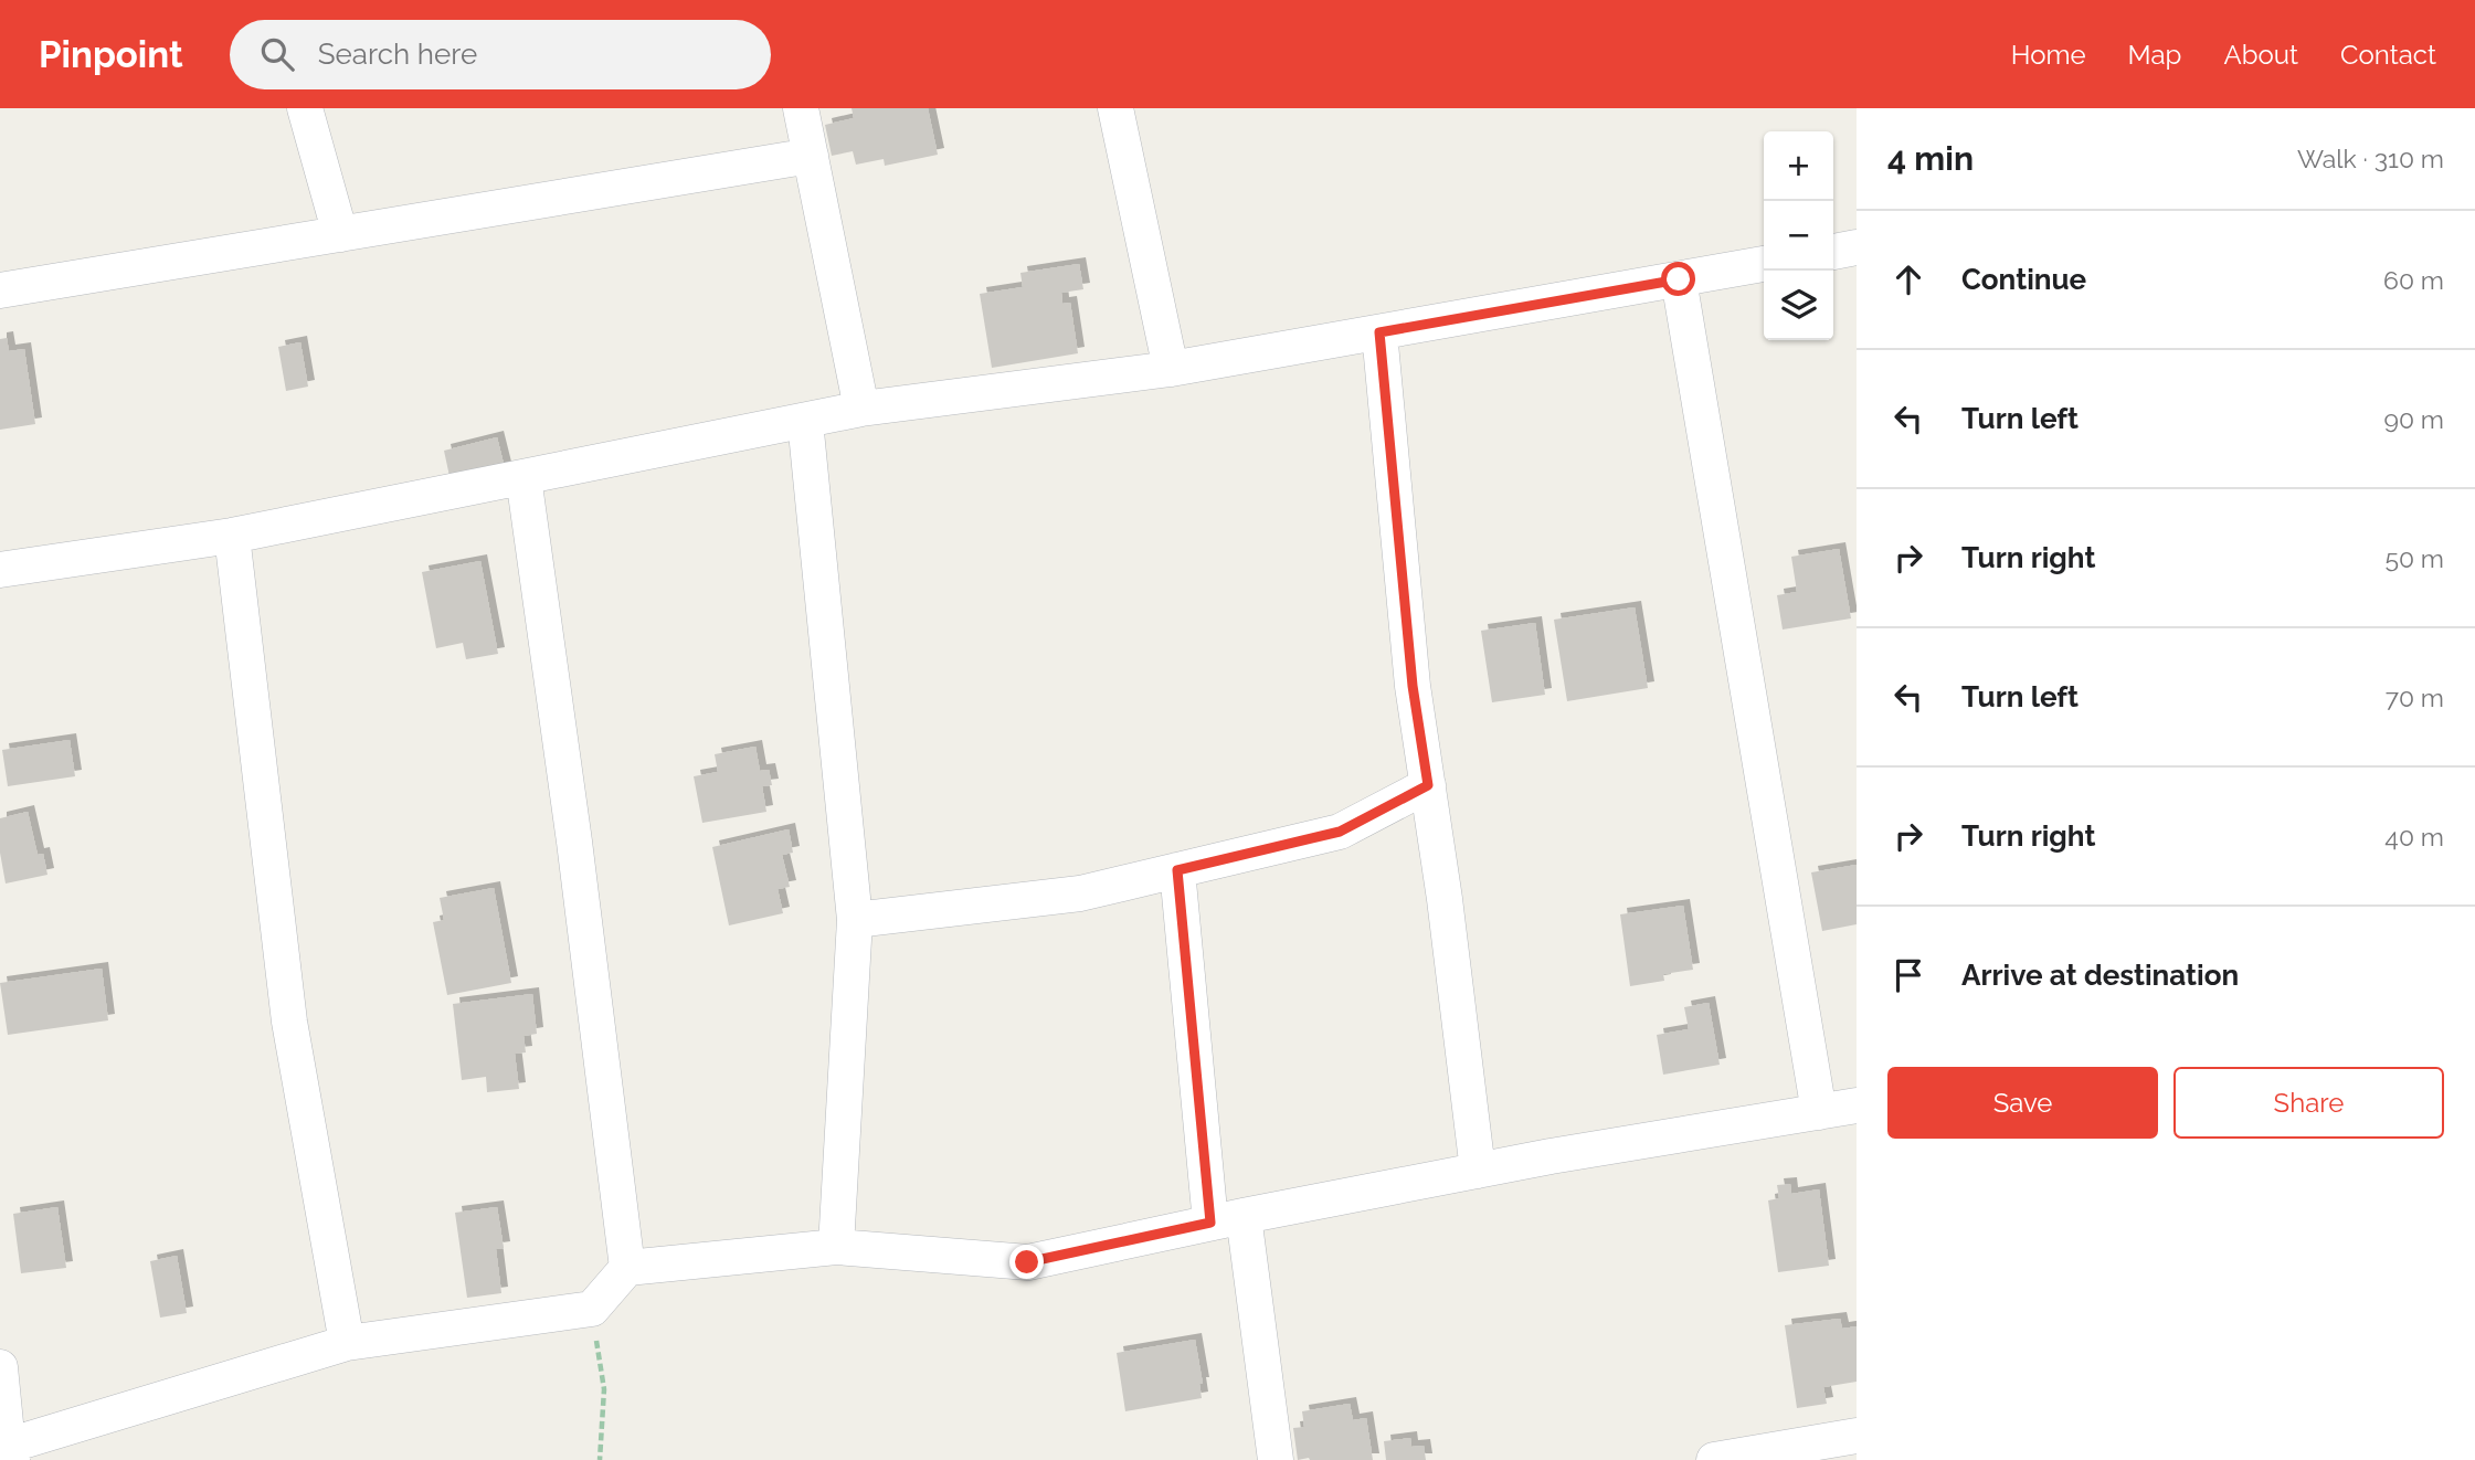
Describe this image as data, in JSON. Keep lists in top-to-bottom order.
{
  "page": {
    "header": "Pinpoint",
    "search": "Search here",
    "nav": [
      "Home",
      "Map",
      "About",
      "Contact"
    ],
    "heading": ["4 min", "Walk · 310 m"],
    "map_buttons": ["+", "−"],
    "list": [
      ["Continue", "60 m"],
      ["Turn left", "90 m"],
      ["Turn right", "50 m"],
      ["Turn left", "70 m"],
      ["Turn right", "40 m"],
      "Arrive at destination"
    ],
    "buttons": ["Save", "Share"]
  }
}
